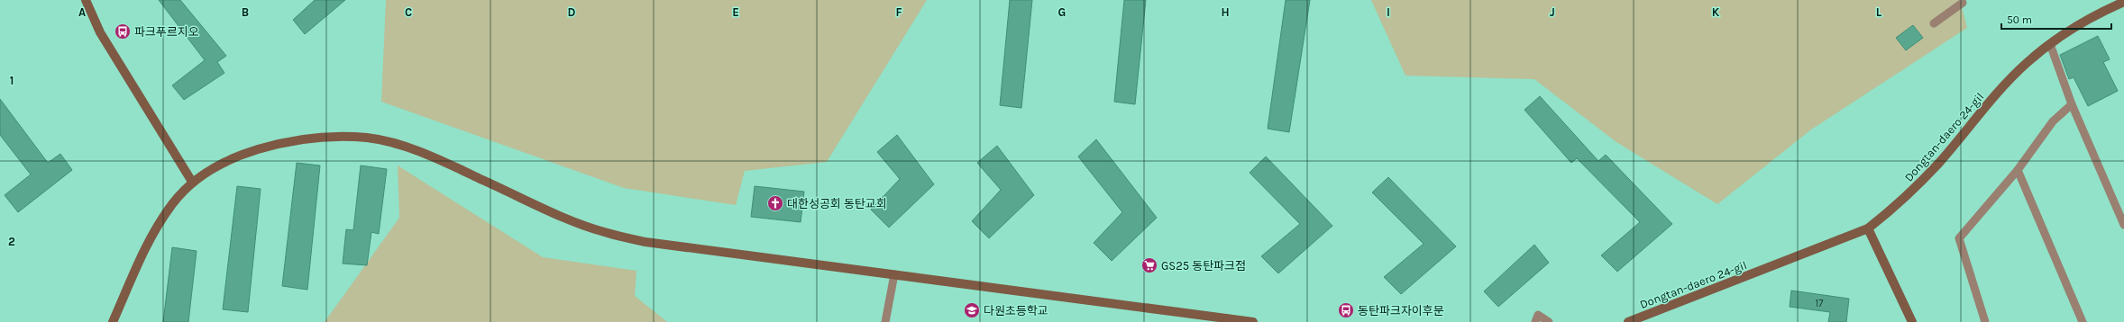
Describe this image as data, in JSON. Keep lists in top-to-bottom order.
{
  "streets": {
    "street": ["Dongtan-daero 24-gil"]
  },
  "places": {
    "bus stop": ["파크푸르지오", "동탄파크자이후문"],
    "church": ["대한성공회 동탄교회"],
    "supermarket": ["GS25 동탄파크점"],
    "school or university": ["다원초등학교"]
  },
  "house_numbers": ["17"],
  "scale_bar": "50 m",
  "grid": {
    "columns": [
      "A",
      "B",
      "C",
      "D",
      "E",
      "F",
      "G",
      "H",
      "I",
      "J",
      "K",
      "L"
    ],
    "rows": ["1", "2"]
  }
}
